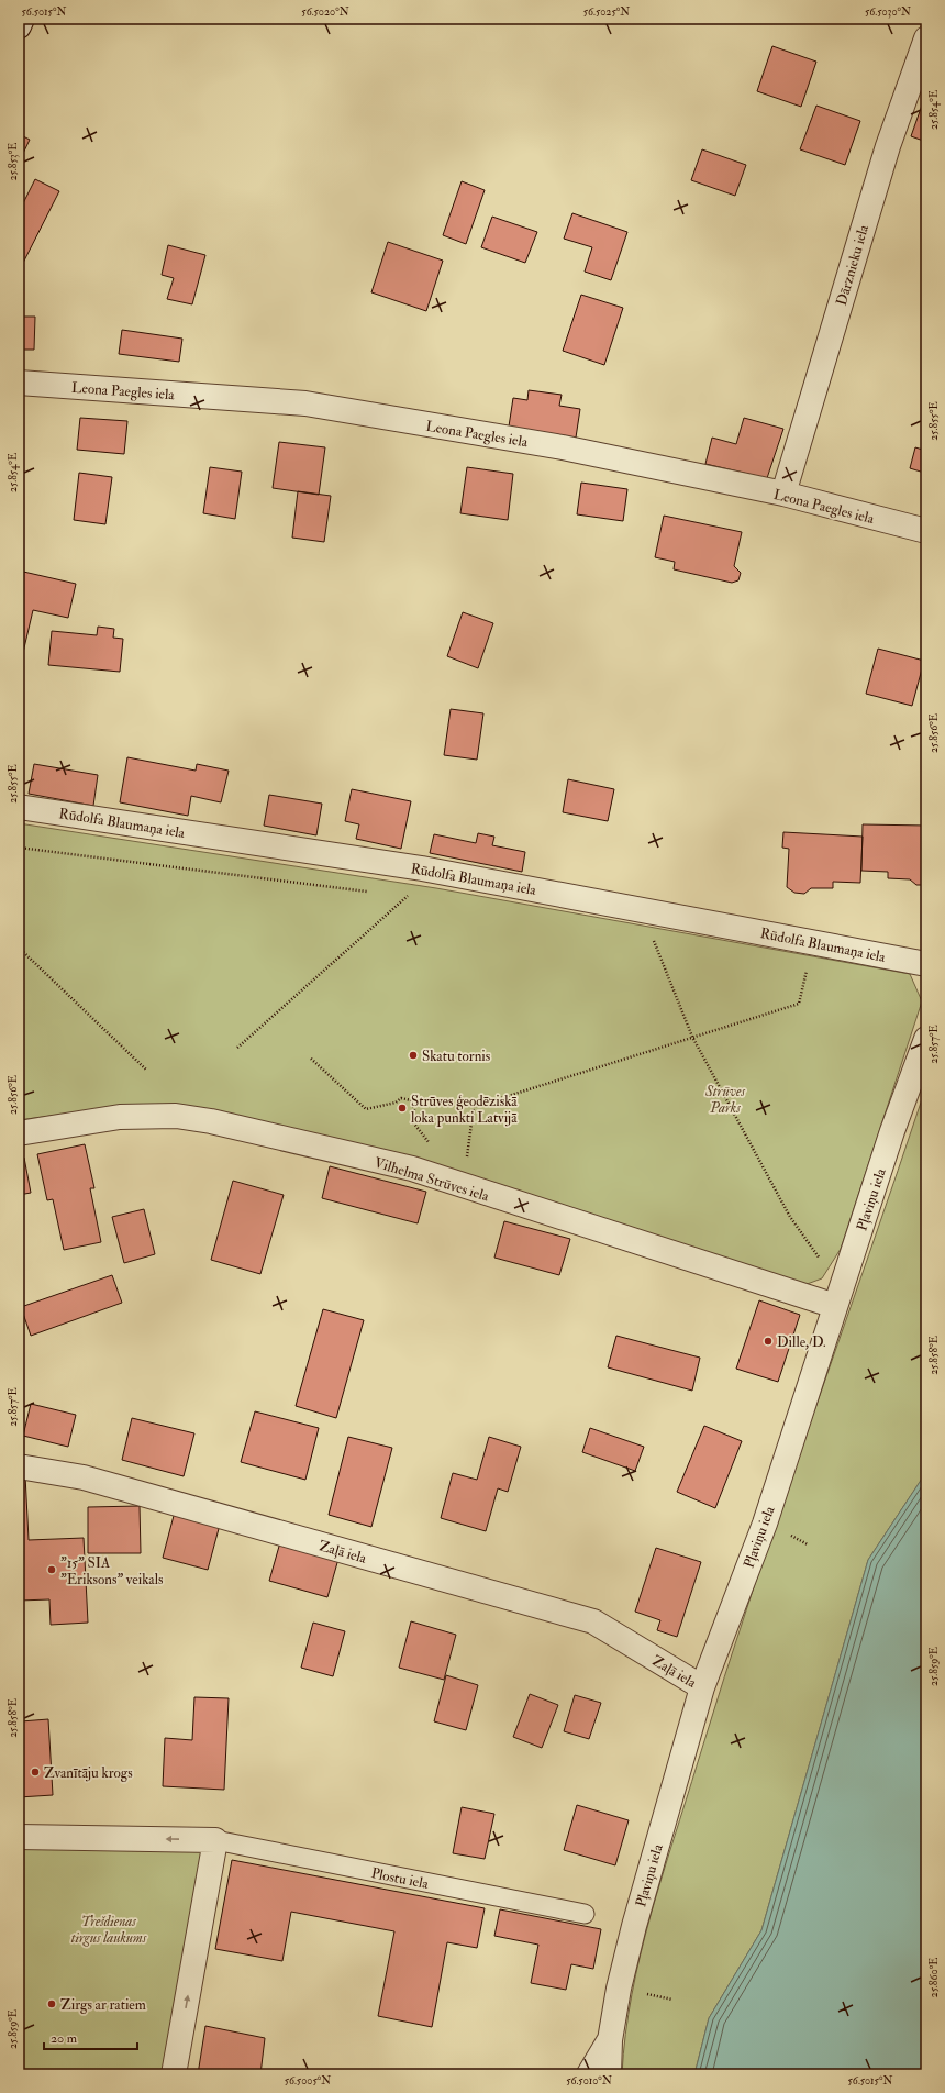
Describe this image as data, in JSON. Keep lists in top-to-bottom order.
{
  "streets": {
    "street": [
      "Dārznieku iela",
      "Leona Paegles iela",
      "Rūdolfa Blaumaņa iela",
      "Vilhelma Strūves iela",
      "Pļaviņu iela",
      "Zaļā iela",
      "Plostu iela"
    ]
  },
  "crossings": [
    ["Dārznieku iela", "Leona Paegles iela"],
    ["Vilhelma Strūves iela", "Pļaviņu iela"],
    ["Pļaviņu iela", "Zaļā iela"]
  ],
  "parks": ["Strūves Parks", "Trešdienas tirgus laukums"],
  "places": [
    "Skatu tornis",
    "Strūves ģeodēziskā loka punkti Latvijā",
    "Dille, D.",
    "\"15\" SIA \"Eriksons\" veikals",
    "Zvanītāju krogs",
    "Zirgs ar ratiem"
  ],
  "scale_bar": "20 m",
  "coordinates": [
    "56.5015°N",
    "56.5020°N",
    "56.5025°N",
    "56.5030°N",
    "25.854°E",
    "25.853°E",
    "25.855°E",
    "25.856°E",
    "25.857°E",
    "25.858°E",
    "25.859°E",
    "25.860°E",
    "56.5005°N",
    "56.5010°N"
  ]
}
